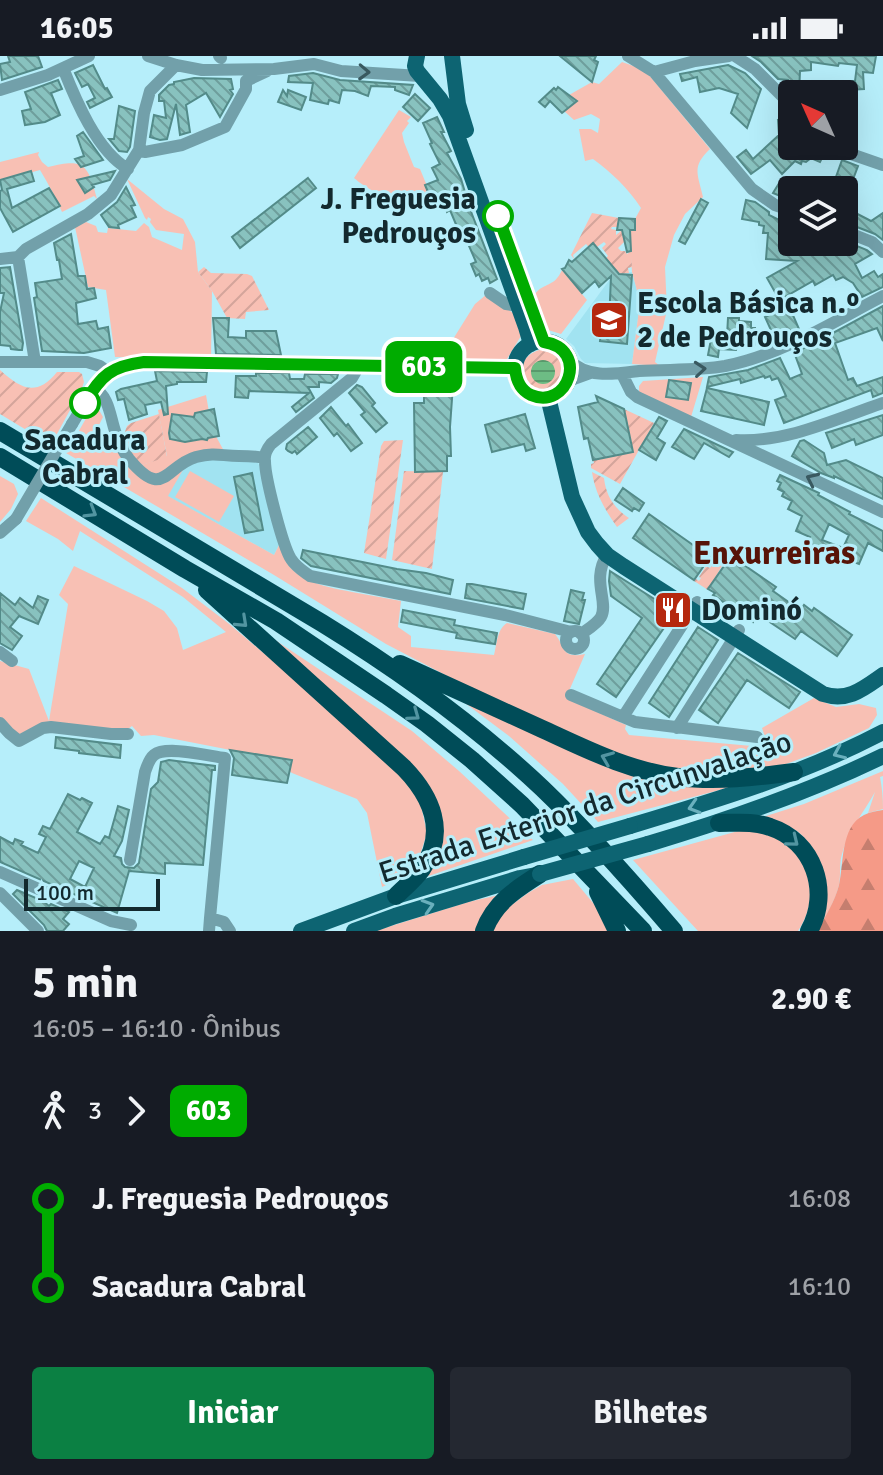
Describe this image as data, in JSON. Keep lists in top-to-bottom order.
{
  "streets": {
    "main road": ["Estrada Exterior da Circunvalação"]
  },
  "districts": ["Enxurreiras"],
  "places": {
    "other": ["J. Freguesia Pedrouços", "Sacadura Cabral"],
    "school or university": ["Escola Básica n.º 2 de Pedrouços"],
    "restaurant": ["Dominó"]
  },
  "lines": ["bus line 603"],
  "scale_bar": "100 m",
  "north": "top left",
  "page": {
    "status": "16:05",
    "on_map": "603",
    "scale": "100 m",
    "heading": ["5 min", "16:05 – 16:10 · Ônibus", "2.90 €"],
    "legs": ["3", "603"],
    "list": [
      {
        "name": "J. Freguesia Pedrouços",
        "value": "16:08"
      },
      {
        "name": "Sacadura Cabral",
        "value": "16:10"
      }
    ],
    "buttons": ["Iniciar", "Bilhetes"]
  }
}
